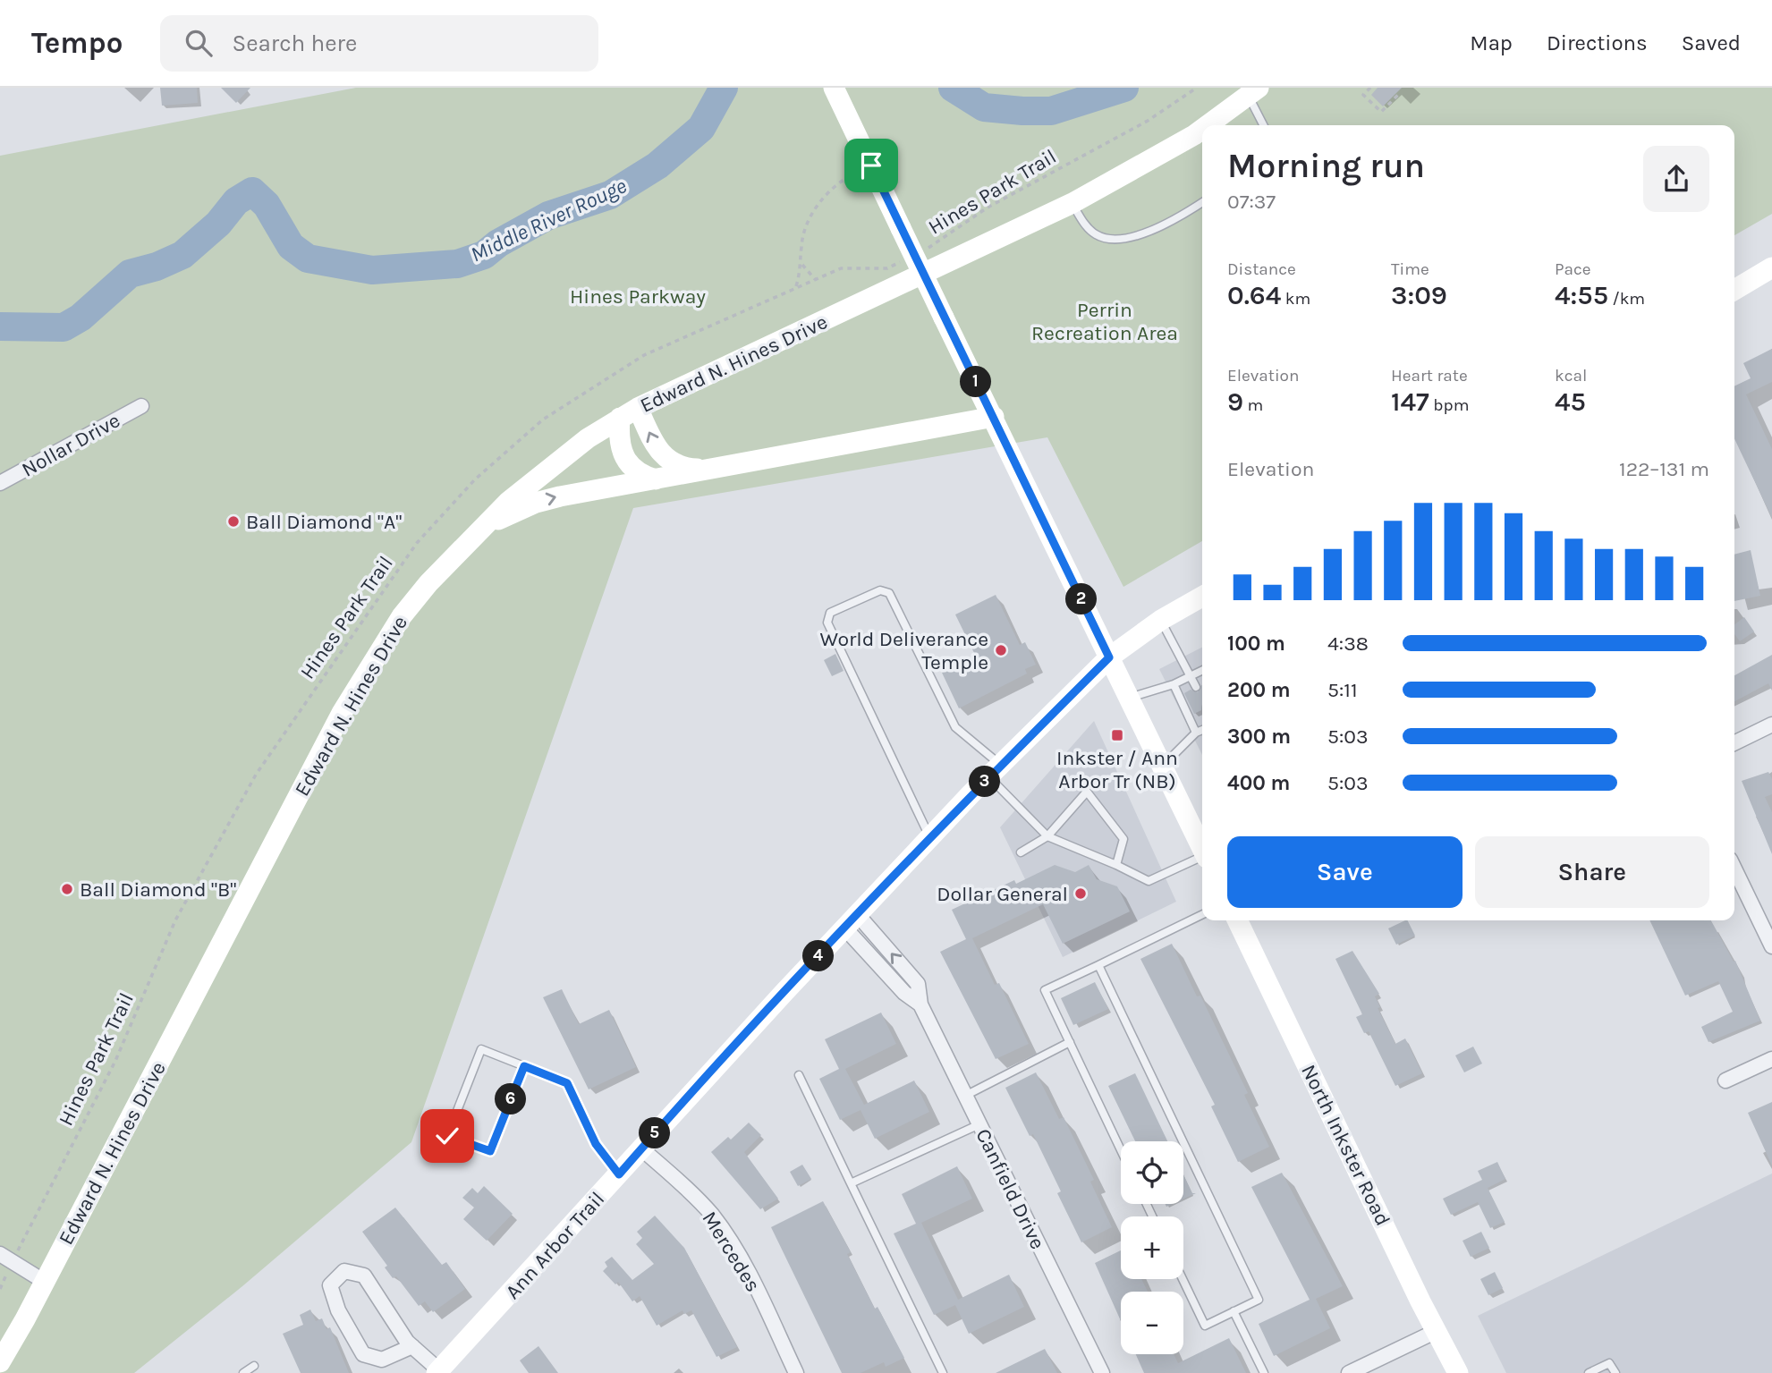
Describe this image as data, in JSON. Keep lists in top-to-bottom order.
{
  "streets": {
    "street": [
      "Edward N. Hines Drive",
      "Nollar Drive",
      "North Inkster Road",
      "Canfield Drive",
      "Ann Arbor Trail",
      "Mercedes"
    ],
    "path": ["Hines Park Trail"]
  },
  "crossings": [
    ["Canfield Drive", "Ann Arbor Trail"],
    ["Ann Arbor Trail", "Mercedes"]
  ],
  "water": ["Middle River Rouge"],
  "parks": ["Hines Parkway", "Perrin Recreation Area"],
  "places": {
    "other": [
      "Ball Diamond \"A\"",
      "World Deliverance Temple",
      "Ball Diamond \"B\"",
      "Dollar General"
    ],
    "transit": ["Inkster / Ann Arbor Tr (NB)"]
  },
  "page": {
    "header": "Tempo",
    "search": "Search here",
    "nav": ["Map", "Directions", "Saved"],
    "heading": ["Morning run", "07:37"],
    "stats": [
      ["Distance", "0.64 km"],
      ["Time", "3:09"],
      ["Pace", "4:55 /km"],
      ["Elevation", "9 m"],
      ["Heart rate", "147 bpm"],
      ["kcal", "45"]
    ],
    "pins": [
      "1",
      "2",
      "3",
      "4",
      "6",
      "5"
    ],
    "chart": ["Elevation", "122–131 m"],
    "list": [
      {
        "name": "100 m",
        "note": "4:38"
      },
      {
        "name": "200 m",
        "note": "5:11"
      },
      {
        "name": "300 m",
        "note": "5:03"
      },
      {
        "name": "400 m",
        "note": "5:03"
      }
    ],
    "buttons": ["Save", "Share"],
    "map_buttons": ["+", "−"]
  }
}
